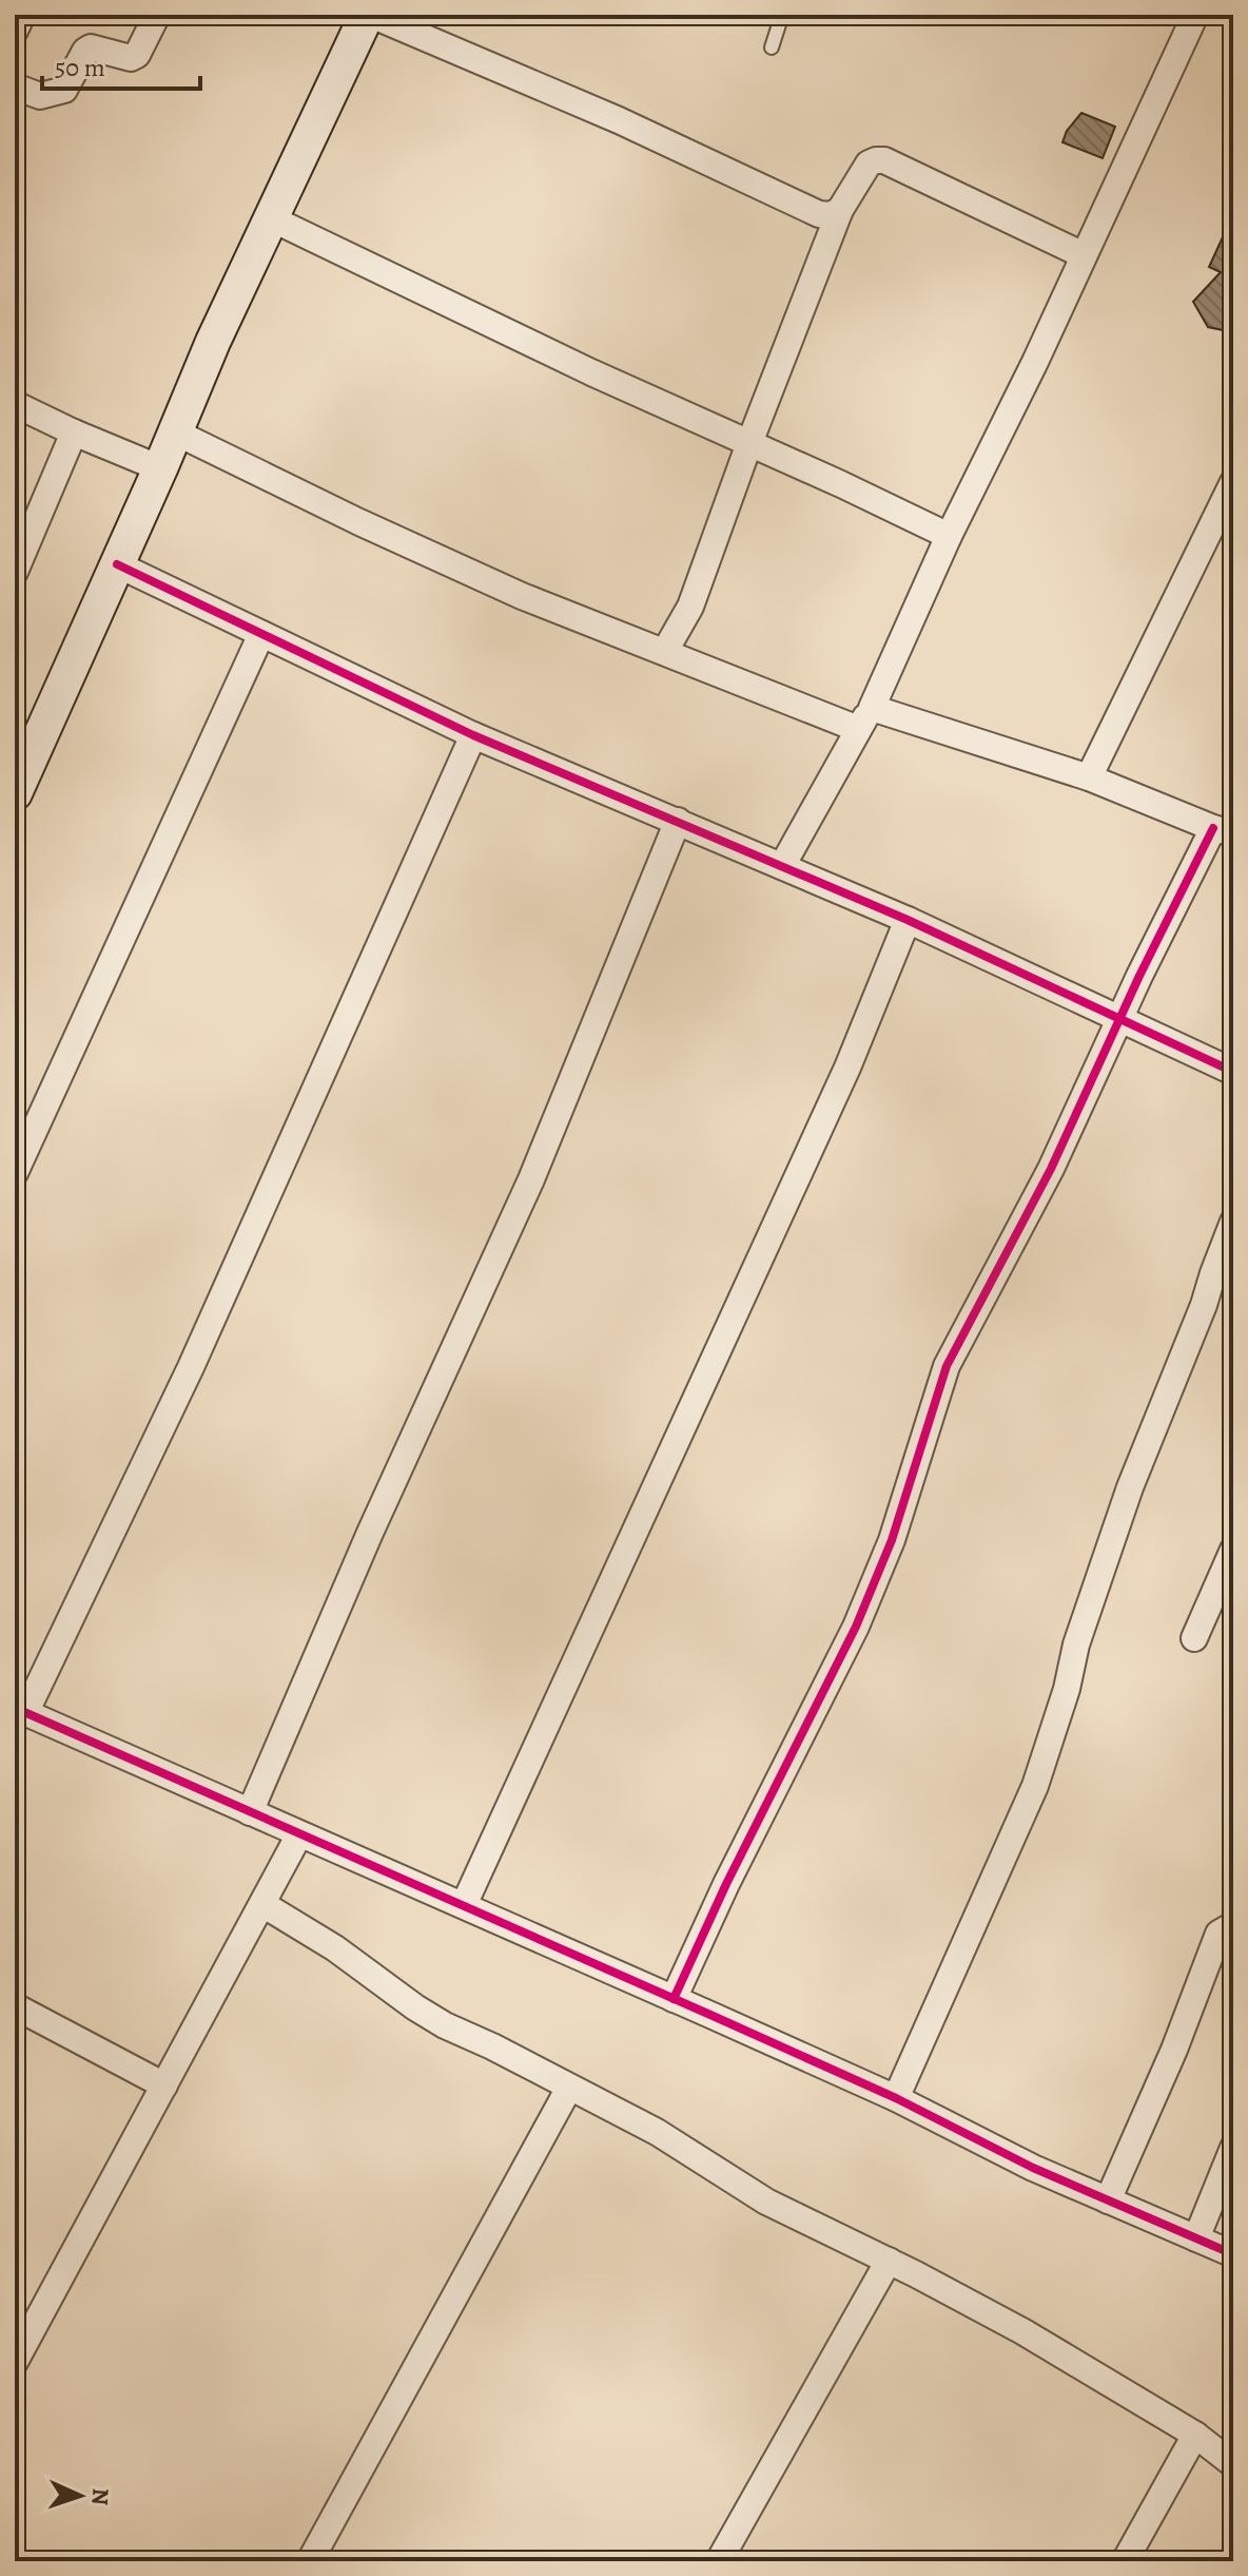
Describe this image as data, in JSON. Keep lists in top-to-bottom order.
{
  "scale_bar": "50 m",
  "north": "right"
}
